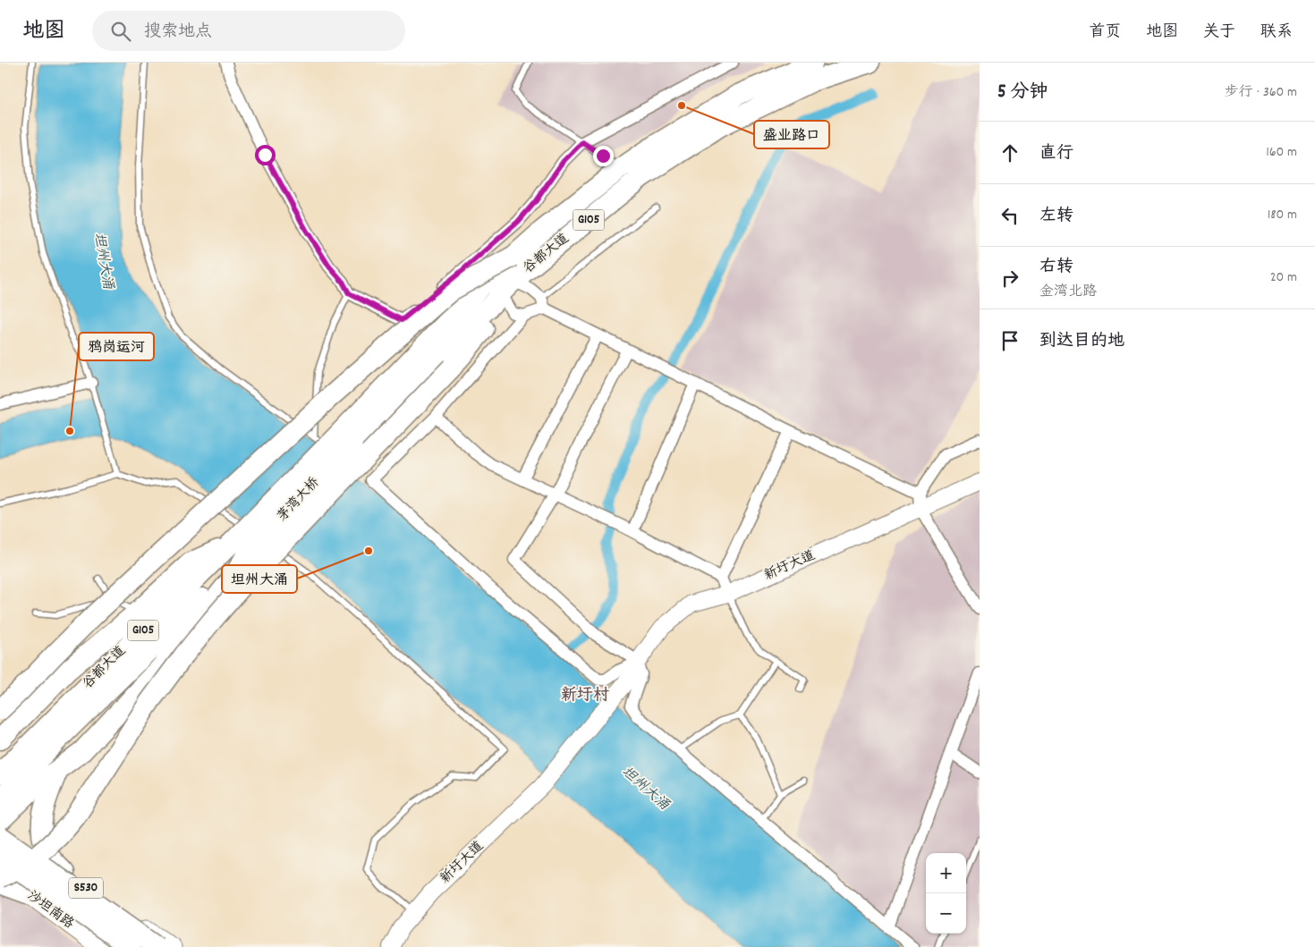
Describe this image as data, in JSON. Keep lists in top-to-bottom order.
{
  "streets": {
    "highway": ["G105", "谷都大道", "茅湾大桥"],
    "main road": ["S530", "沙坦南路"],
    "street": ["新圩大道"]
  },
  "crossings": [
    ["G105", "谷都大道"],
    ["谷都大道", "茅湾大桥"]
  ],
  "districts": ["新圩村"],
  "water": ["坦州大涌"],
  "places": ["盛业路口", "鸦岗运河", "坦州大涌"],
  "page": {
    "header": "地图",
    "search": "搜索地点",
    "nav": [
      "首页",
      "地图",
      "关于",
      "联系"
    ],
    "heading": ["5 分钟", "步行 · 360 m"],
    "list": [
      ["直行", "160 m"],
      ["左转", "180 m"],
      ["右转", "金湾北路", "20 m"],
      "到达目的地"
    ],
    "map_buttons": ["+", "−"]
  }
}
